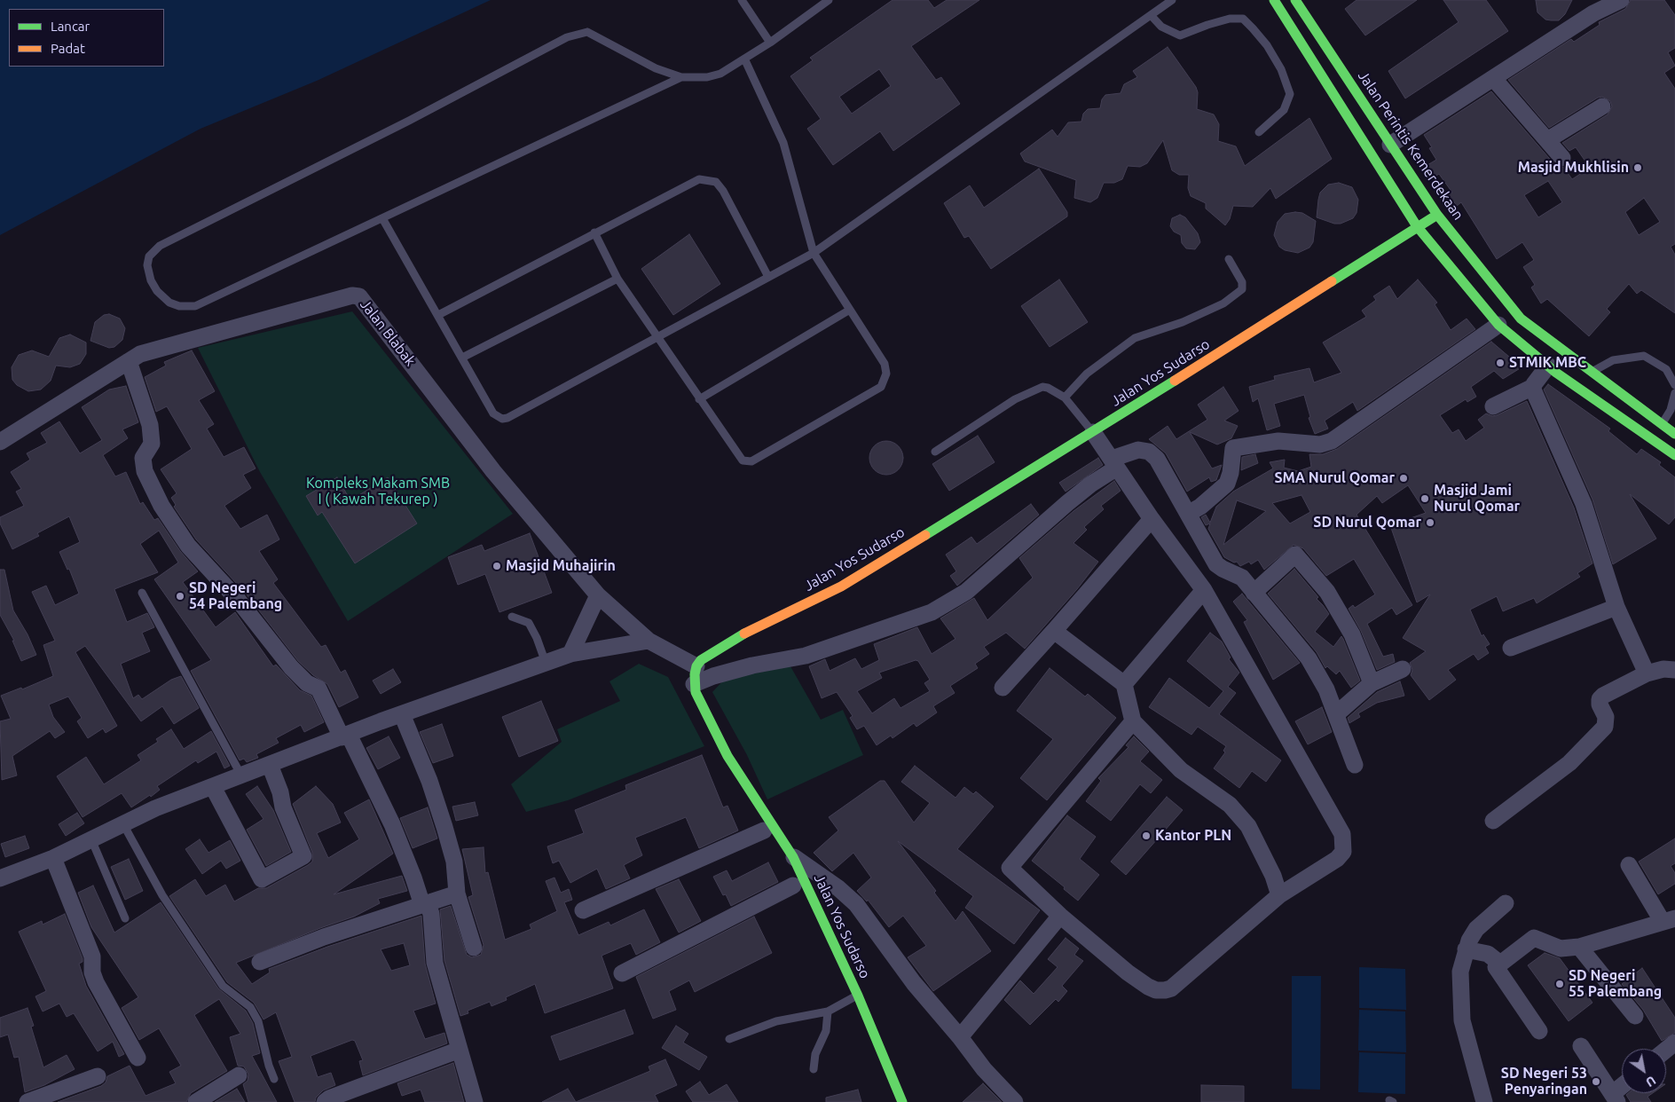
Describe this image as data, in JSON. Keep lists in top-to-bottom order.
{
  "streets": {
    "main road": ["Jalan Perintis Kemerdekaan", "Jalan Yos Sudarso"],
    "street": ["Jalan Blabak"]
  },
  "crossings": [
    ["Jalan Perintis Kemerdekaan", "Jalan Yos Sudarso"],
    ["Jalan Blabak", "Jalan Yos Sudarso"]
  ],
  "parks": ["Kompleks Makam SMB I ( Kawah Tekurep )"],
  "places": [
    "Masjid Mukhlisin",
    "STMIK MBC",
    "SMA Nurul Qomar",
    "Masjid Jami Nurul Qomar",
    "SD Nurul Qomar",
    "Masjid Muhajirin",
    "SD Negeri 54 Palembang",
    "Kantor PLN",
    "SD Negeri 55 Palembang",
    "SD Negeri 53 Penyaringan"
  ],
  "legend": ["Lancar", "Padat"],
  "north": "bottom right"
}
